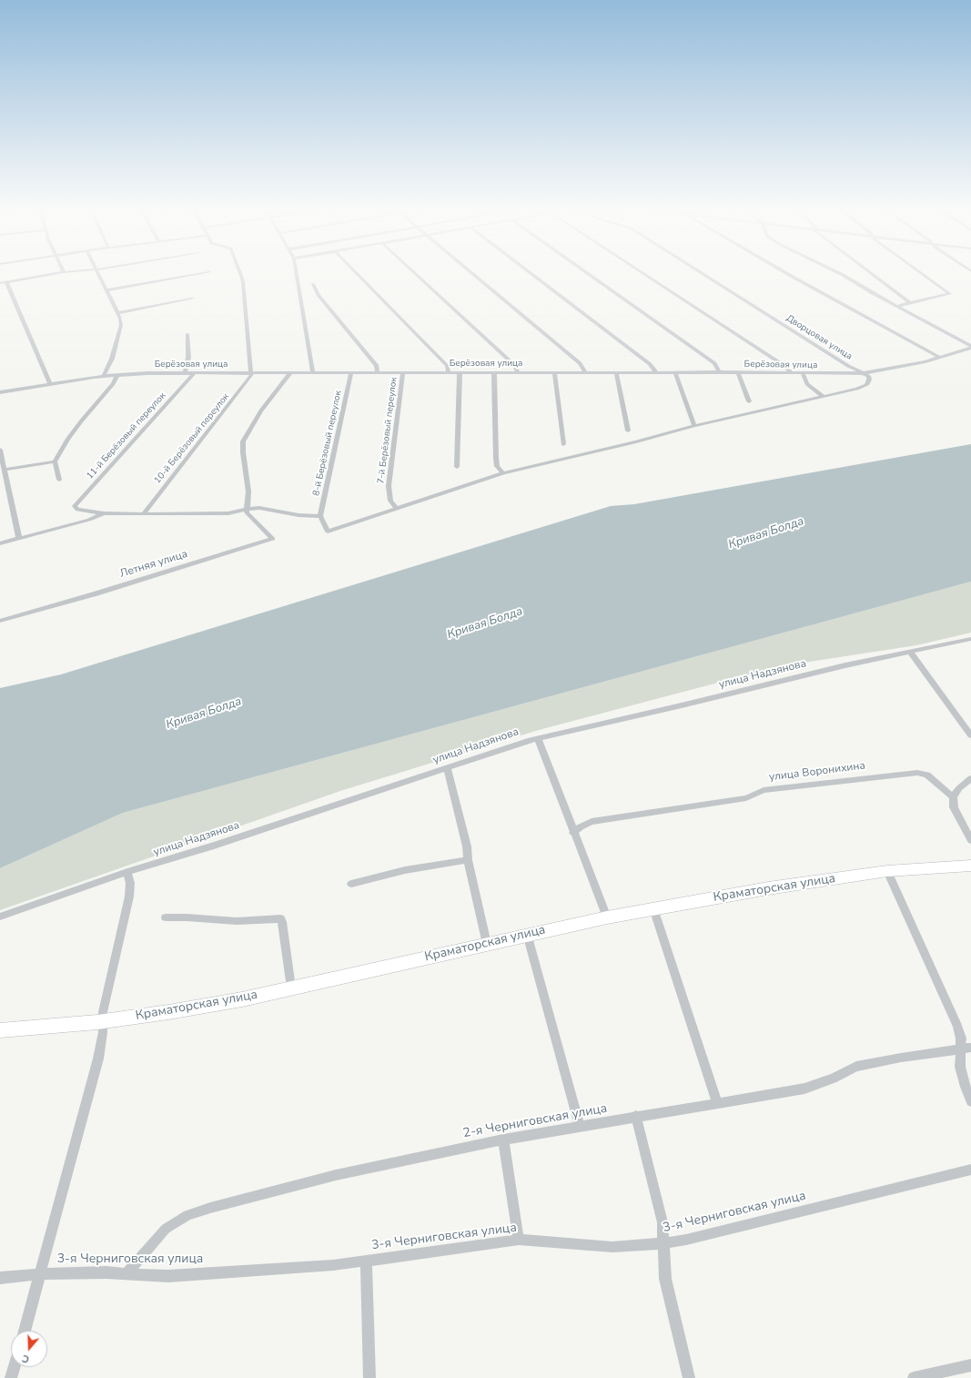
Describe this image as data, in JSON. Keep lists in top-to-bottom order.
{
  "streets": {
    "main road": ["Краматорская улица"],
    "street": [
      "Дворцовая улица",
      "Берёзовая улица",
      "7-й Берёзовый переулок",
      "11-й Берёзовый переулок",
      "10-й Берёзовый переулок",
      "8-й Берёзовый переулок",
      "Летняя улица",
      "улица Надзянова",
      "улица Воронихина",
      "2-я Черниговская улица",
      "3-я Черниговская улица"
    ]
  },
  "crossings": [
    ["Дворцовая улица", "Берёзовая улица"],
    ["Берёзовая улица", "7-й Берёзовый переулок"],
    ["Берёзовая улица", "11-й Берёзовый переулок"],
    ["Берёзовая улица", "10-й Берёзовый переулок"],
    ["Берёзовая улица", "8-й Берёзовый переулок"],
    ["2-я Черниговская улица", "3-я Черниговская улица"]
  ],
  "water": ["Кривая Болда"],
  "north": "bottom"
}
